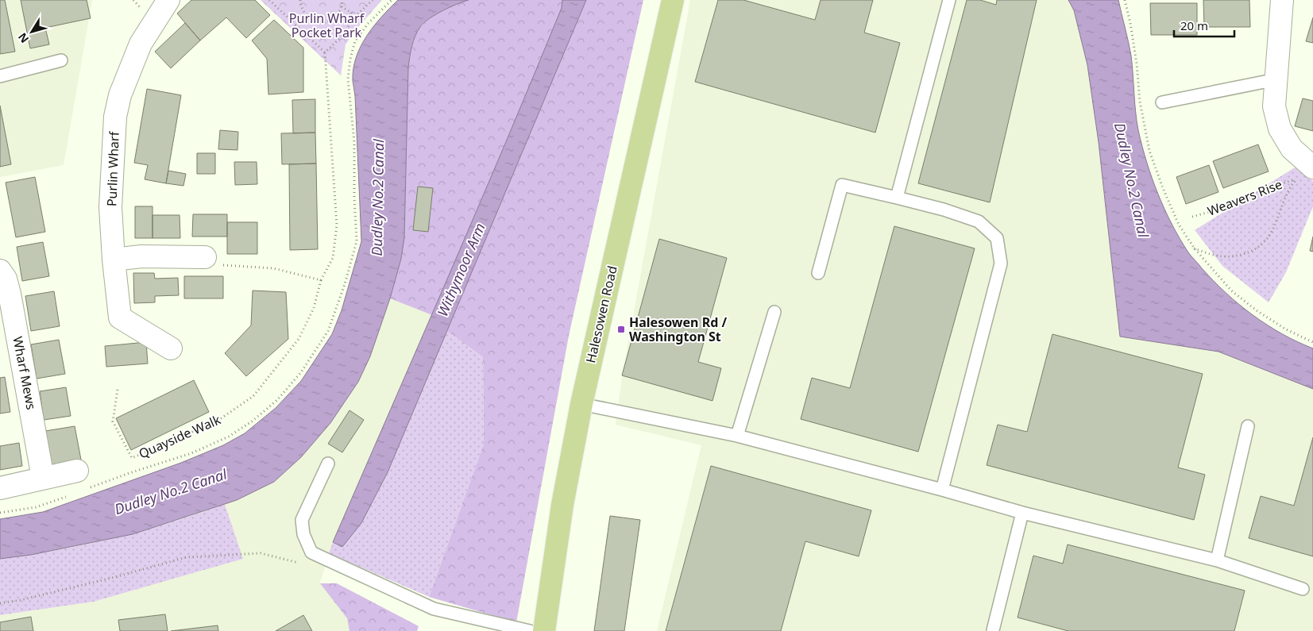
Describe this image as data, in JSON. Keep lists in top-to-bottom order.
{
  "streets": {
    "main road": ["Halesowen Road"],
    "street": ["Purlin Wharf", "Wharf Mews"],
    "path": ["Weavers Rise", "Quayside Walk"]
  },
  "water": ["Dudley No.2 Canal", "Withymoor Arm"],
  "parks": ["Purlin Wharf Pocket Park"],
  "places": {
    "transit": ["Halesowen Rd / Washington St"]
  },
  "scale_bar": "20 m",
  "north": "bottom left"
}
